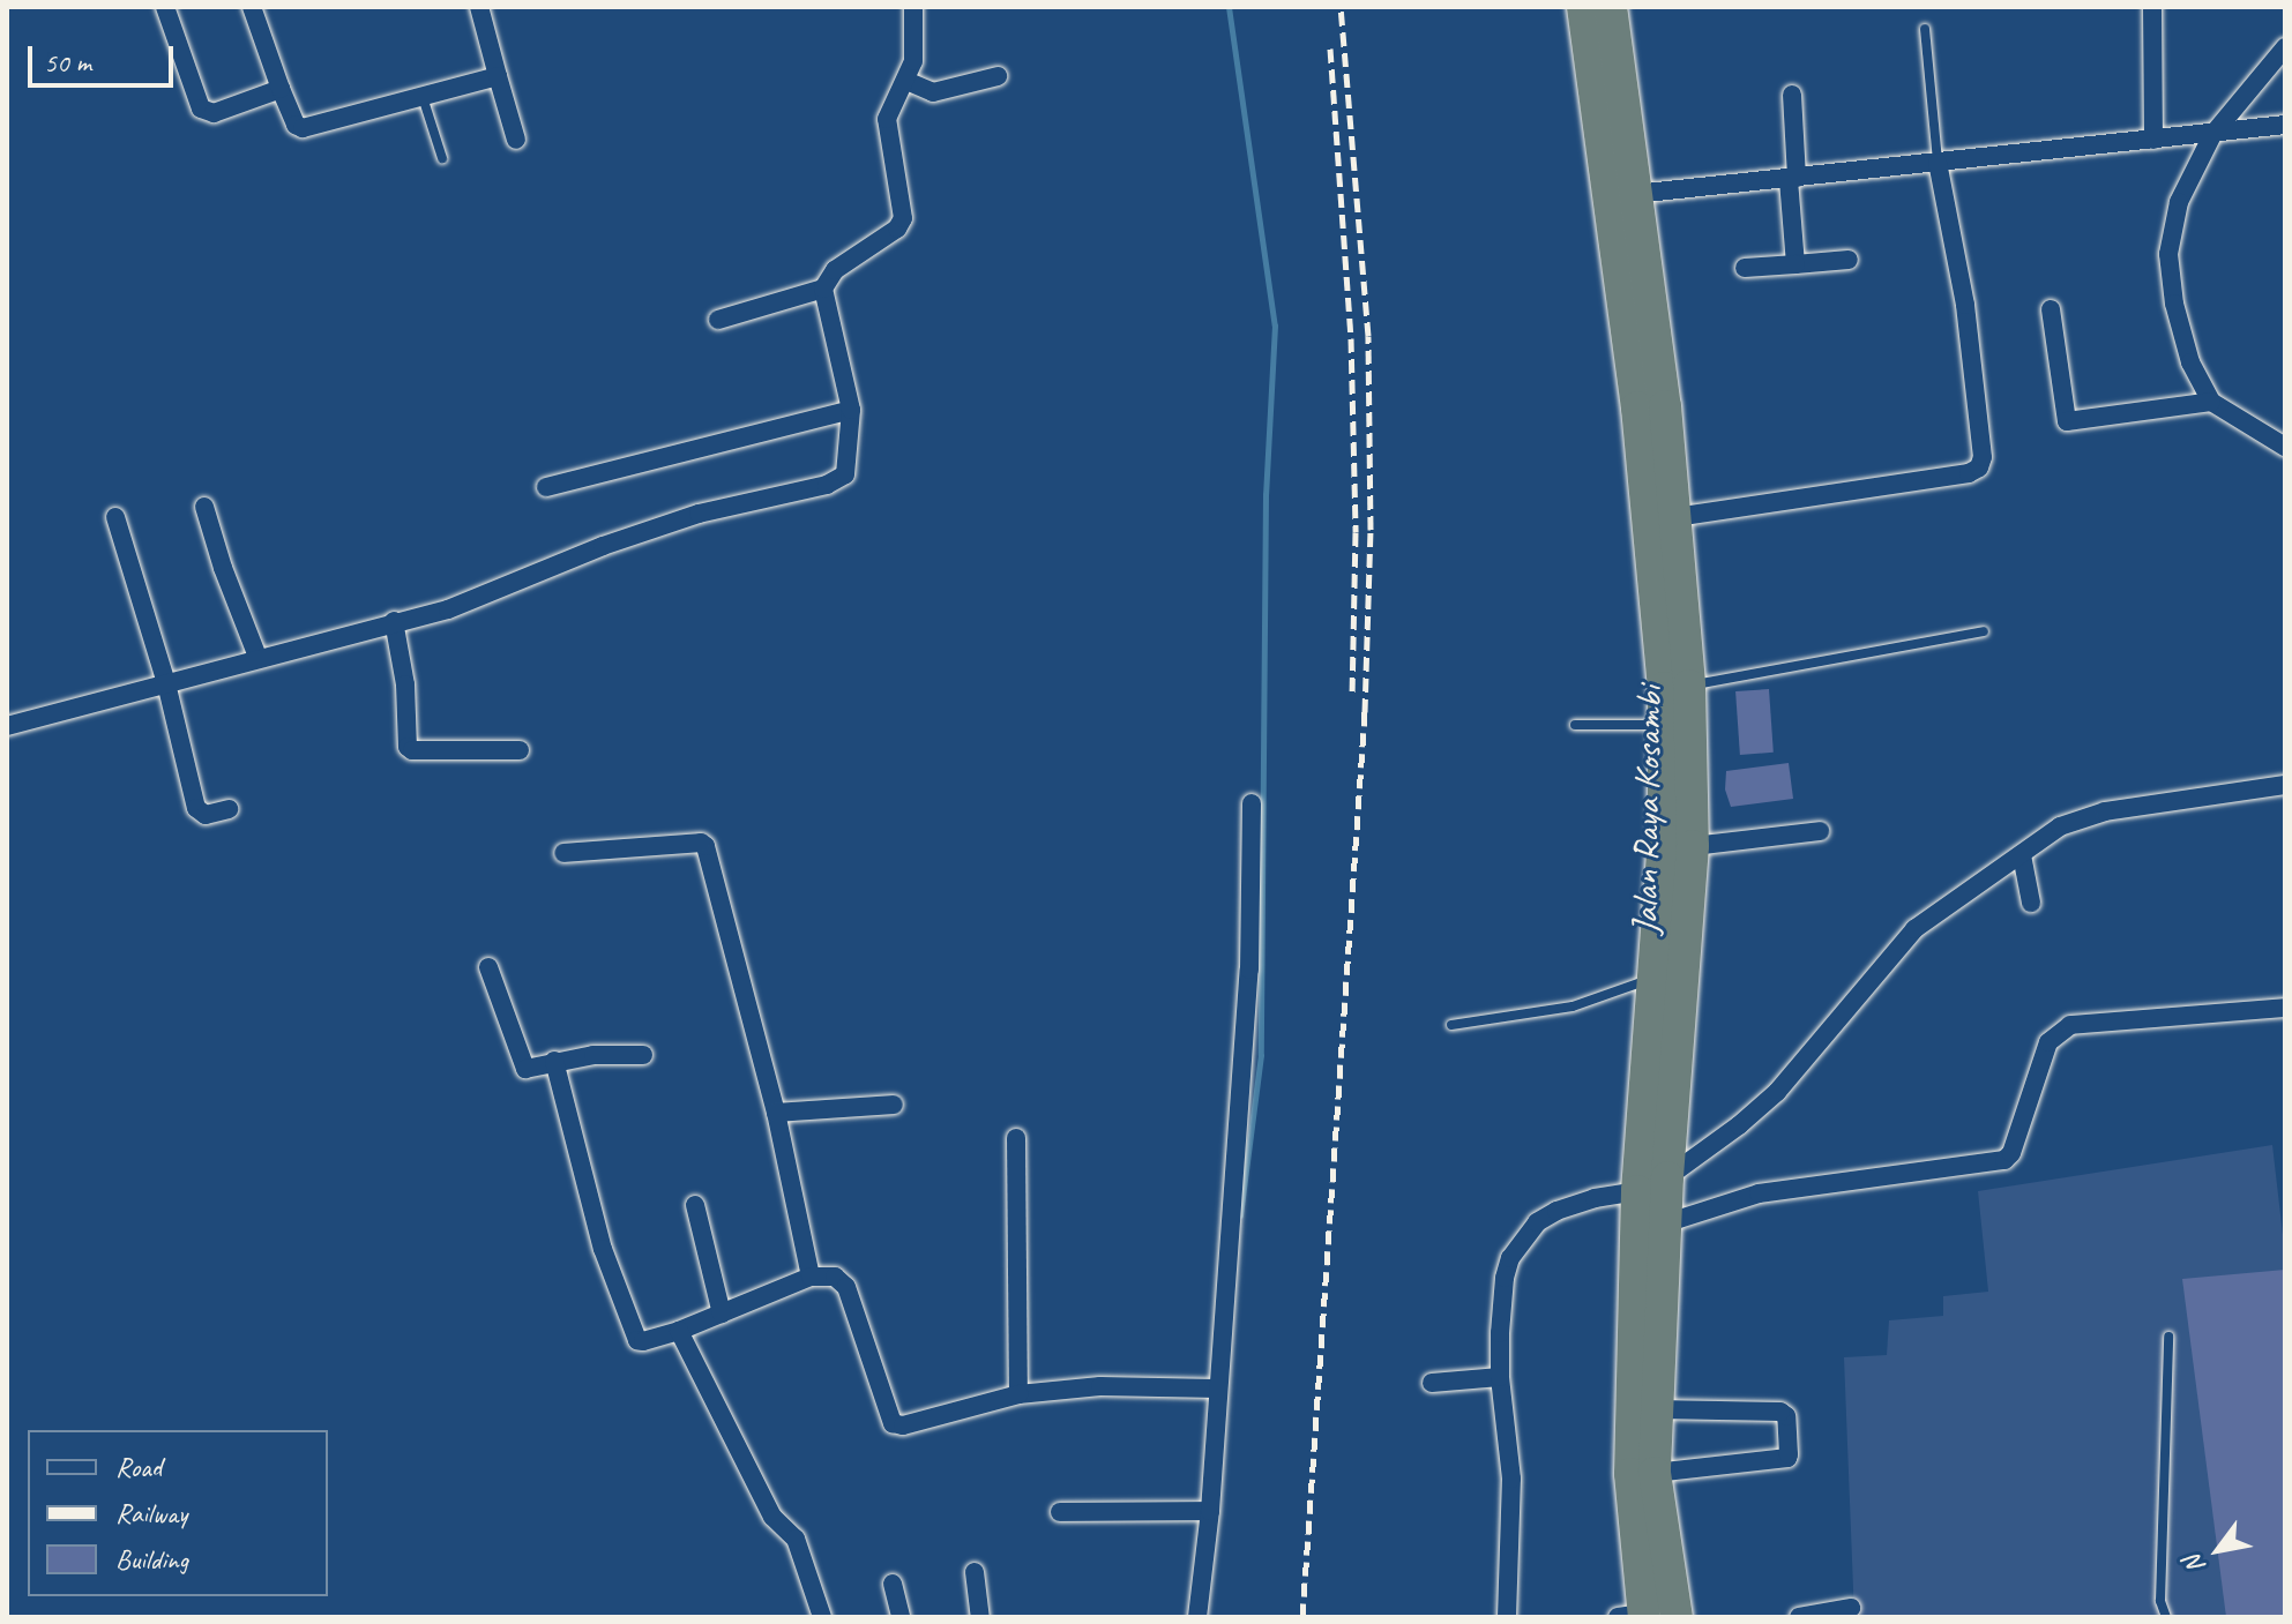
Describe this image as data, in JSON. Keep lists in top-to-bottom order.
{
  "streets": {
    "highway": ["Jalan Raya Kosambi"]
  },
  "legend": ["Road", "Railway", "Building"],
  "scale_bar": "50 m",
  "north": "bottom left"
}
